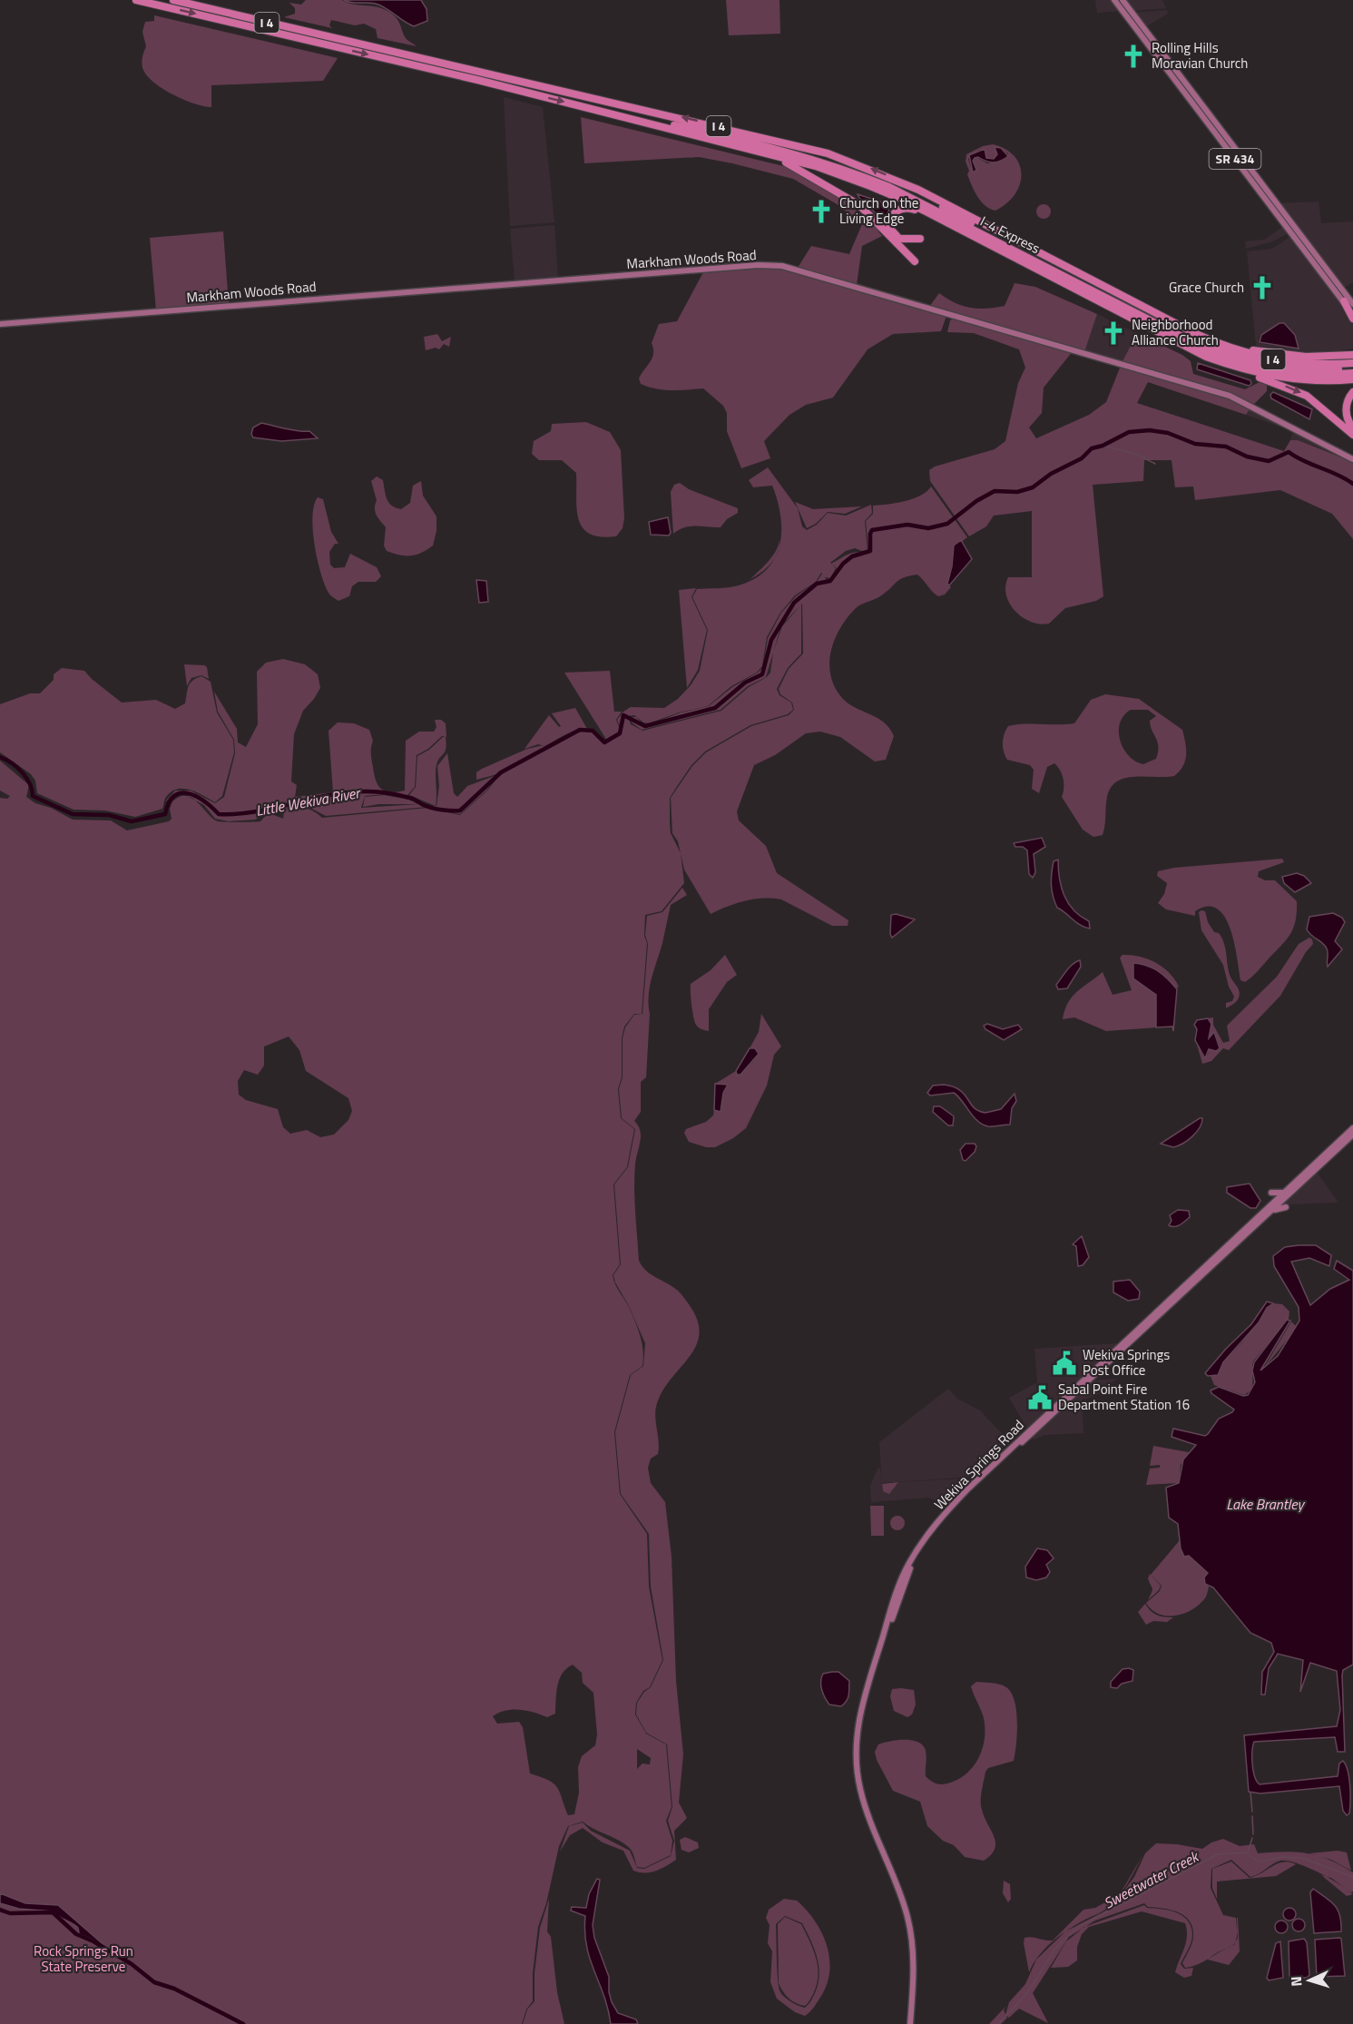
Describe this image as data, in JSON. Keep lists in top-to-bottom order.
{
  "streets": {
    "highway": ["I 4", "I-4 Express"],
    "main road": ["SR 434", "Markham Woods Road", "Wekiva Springs Road"]
  },
  "crossings": [
    ["I 4", "I-4 Express"]
  ],
  "water": ["Little Wekiva River", "Lake Brantley", "Sweetwater Creek"],
  "parks": ["Rock Springs Run State Preserve"],
  "places": {
    "church": [
      "Rolling Hills Moravian Church",
      "Church on the Living Edge",
      "Grace Church",
      "Neighborhood Alliance Church"
    ],
    "public building": ["Wekiva Springs Post Office", "Sabal Point Fire Department Station 16"]
  },
  "north": "left"
}
